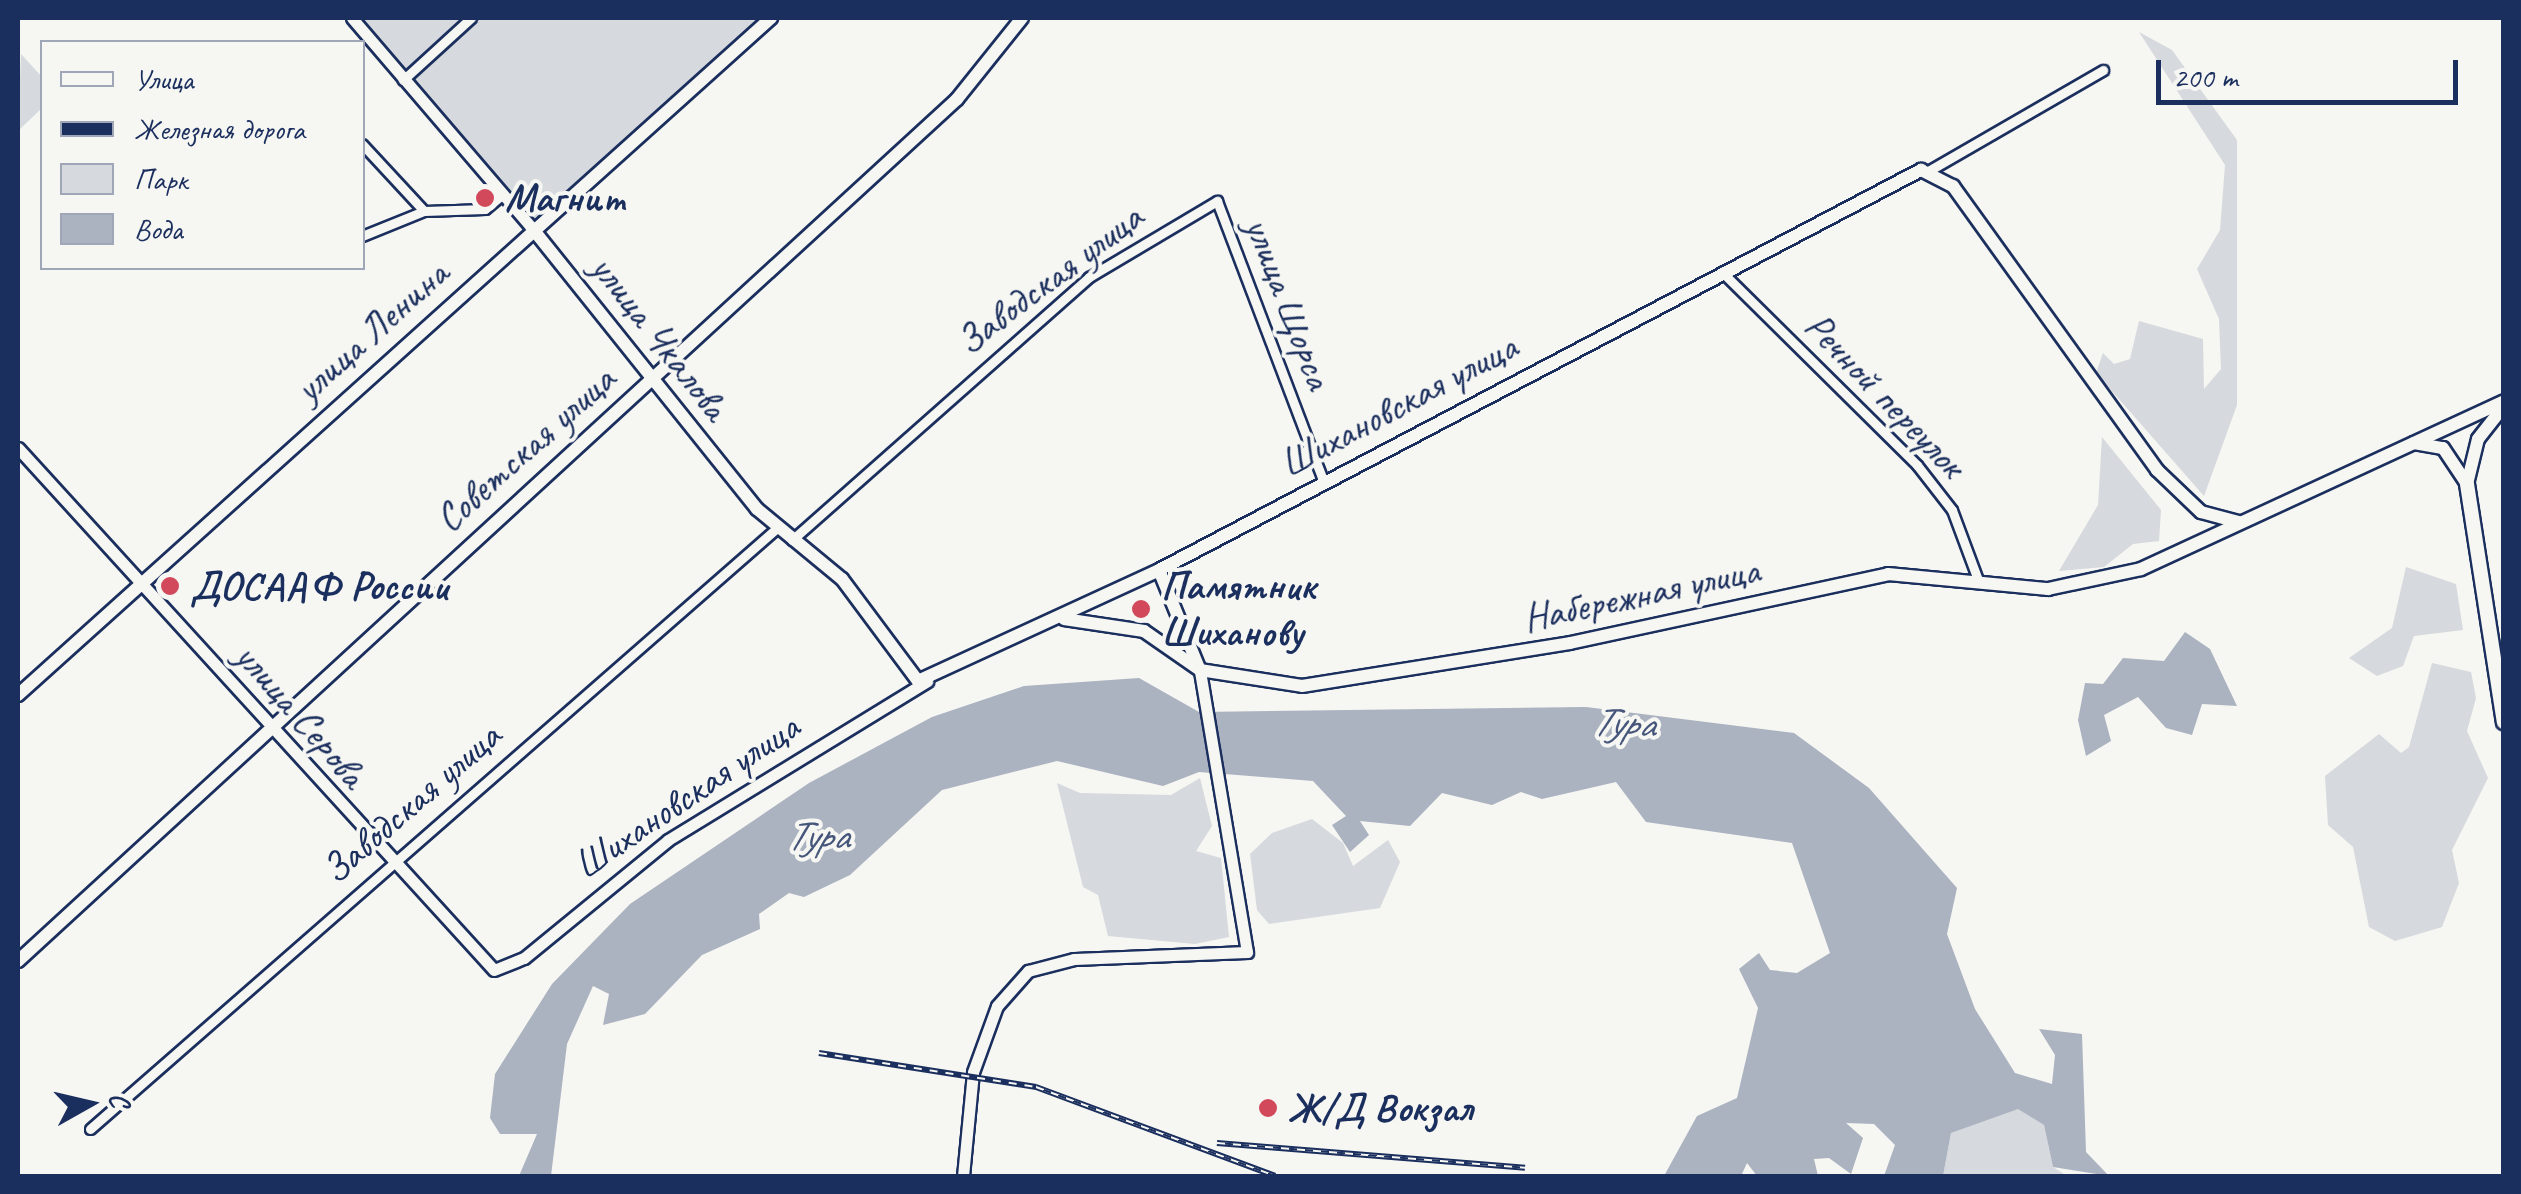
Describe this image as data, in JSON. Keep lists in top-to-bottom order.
{
  "streets": {
    "main road": [
      "улица Ленина",
      "улица Чкалова",
      "Шихановская улица",
      "Советская улица",
      "Набережная улица"
    ],
    "street": [
      "Заводская улица",
      "улица Щорса",
      "Речной переулок",
      "улица Серова"
    ]
  },
  "crossings": [
    ["Заводская улица", "улица Щорса"],
    ["Заводская улица", "улица Чкалова"],
    ["Заводская улица", "улица Серова"],
    ["улица Щорса", "Шихановская улица"],
    ["улица Ленина", "улица Чкалова"],
    ["улица Ленина", "улица Серова"],
    ["улица Чкалова", "Шихановская улица"],
    ["улица Чкалова", "Советская улица"],
    ["Речной переулок", "Шихановская улица"],
    ["Речной переулок", "Набережная улица"],
    ["Шихановская улица", "Набережная улица"],
    ["Шихановская улица", "улица Серова"],
    ["Советская улица", "улица Серова"]
  ],
  "water": ["Тура"],
  "places": [
    "Магнит",
    "ДОСААФ России",
    "Памятник Шиханову",
    "Ж/Д Вокзал"
  ],
  "legend": [
    "Улица",
    "Железная дорога",
    "Парк",
    "Вода"
  ],
  "scale_bar": "200 m",
  "north": "right"
}
